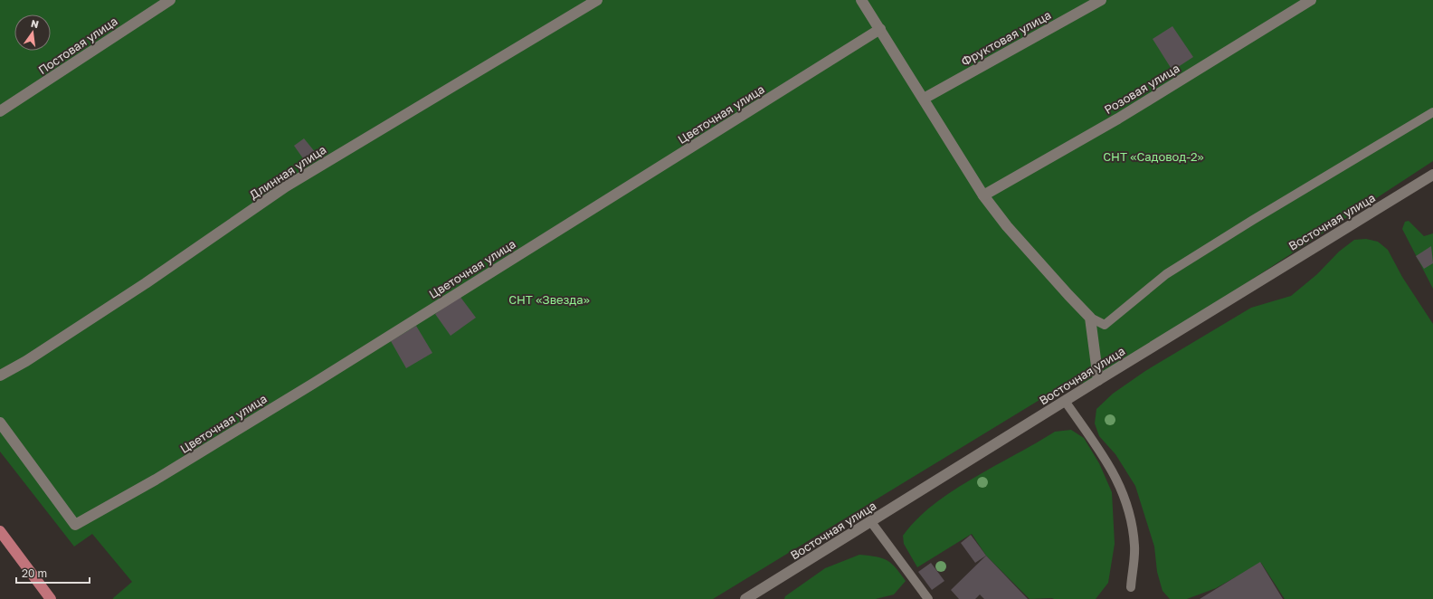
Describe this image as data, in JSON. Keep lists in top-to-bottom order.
{
  "streets": {
    "street": [
      "Фруктовая улица",
      "Постовая улица",
      "Розовая улица",
      "Цветочная улица",
      "Длинная улица",
      "Восточная улица"
    ]
  },
  "parks": ["СНТ «Садовод-2»", "СНТ «Звезда»"],
  "scale_bar": "20 m",
  "north": "top"
}
